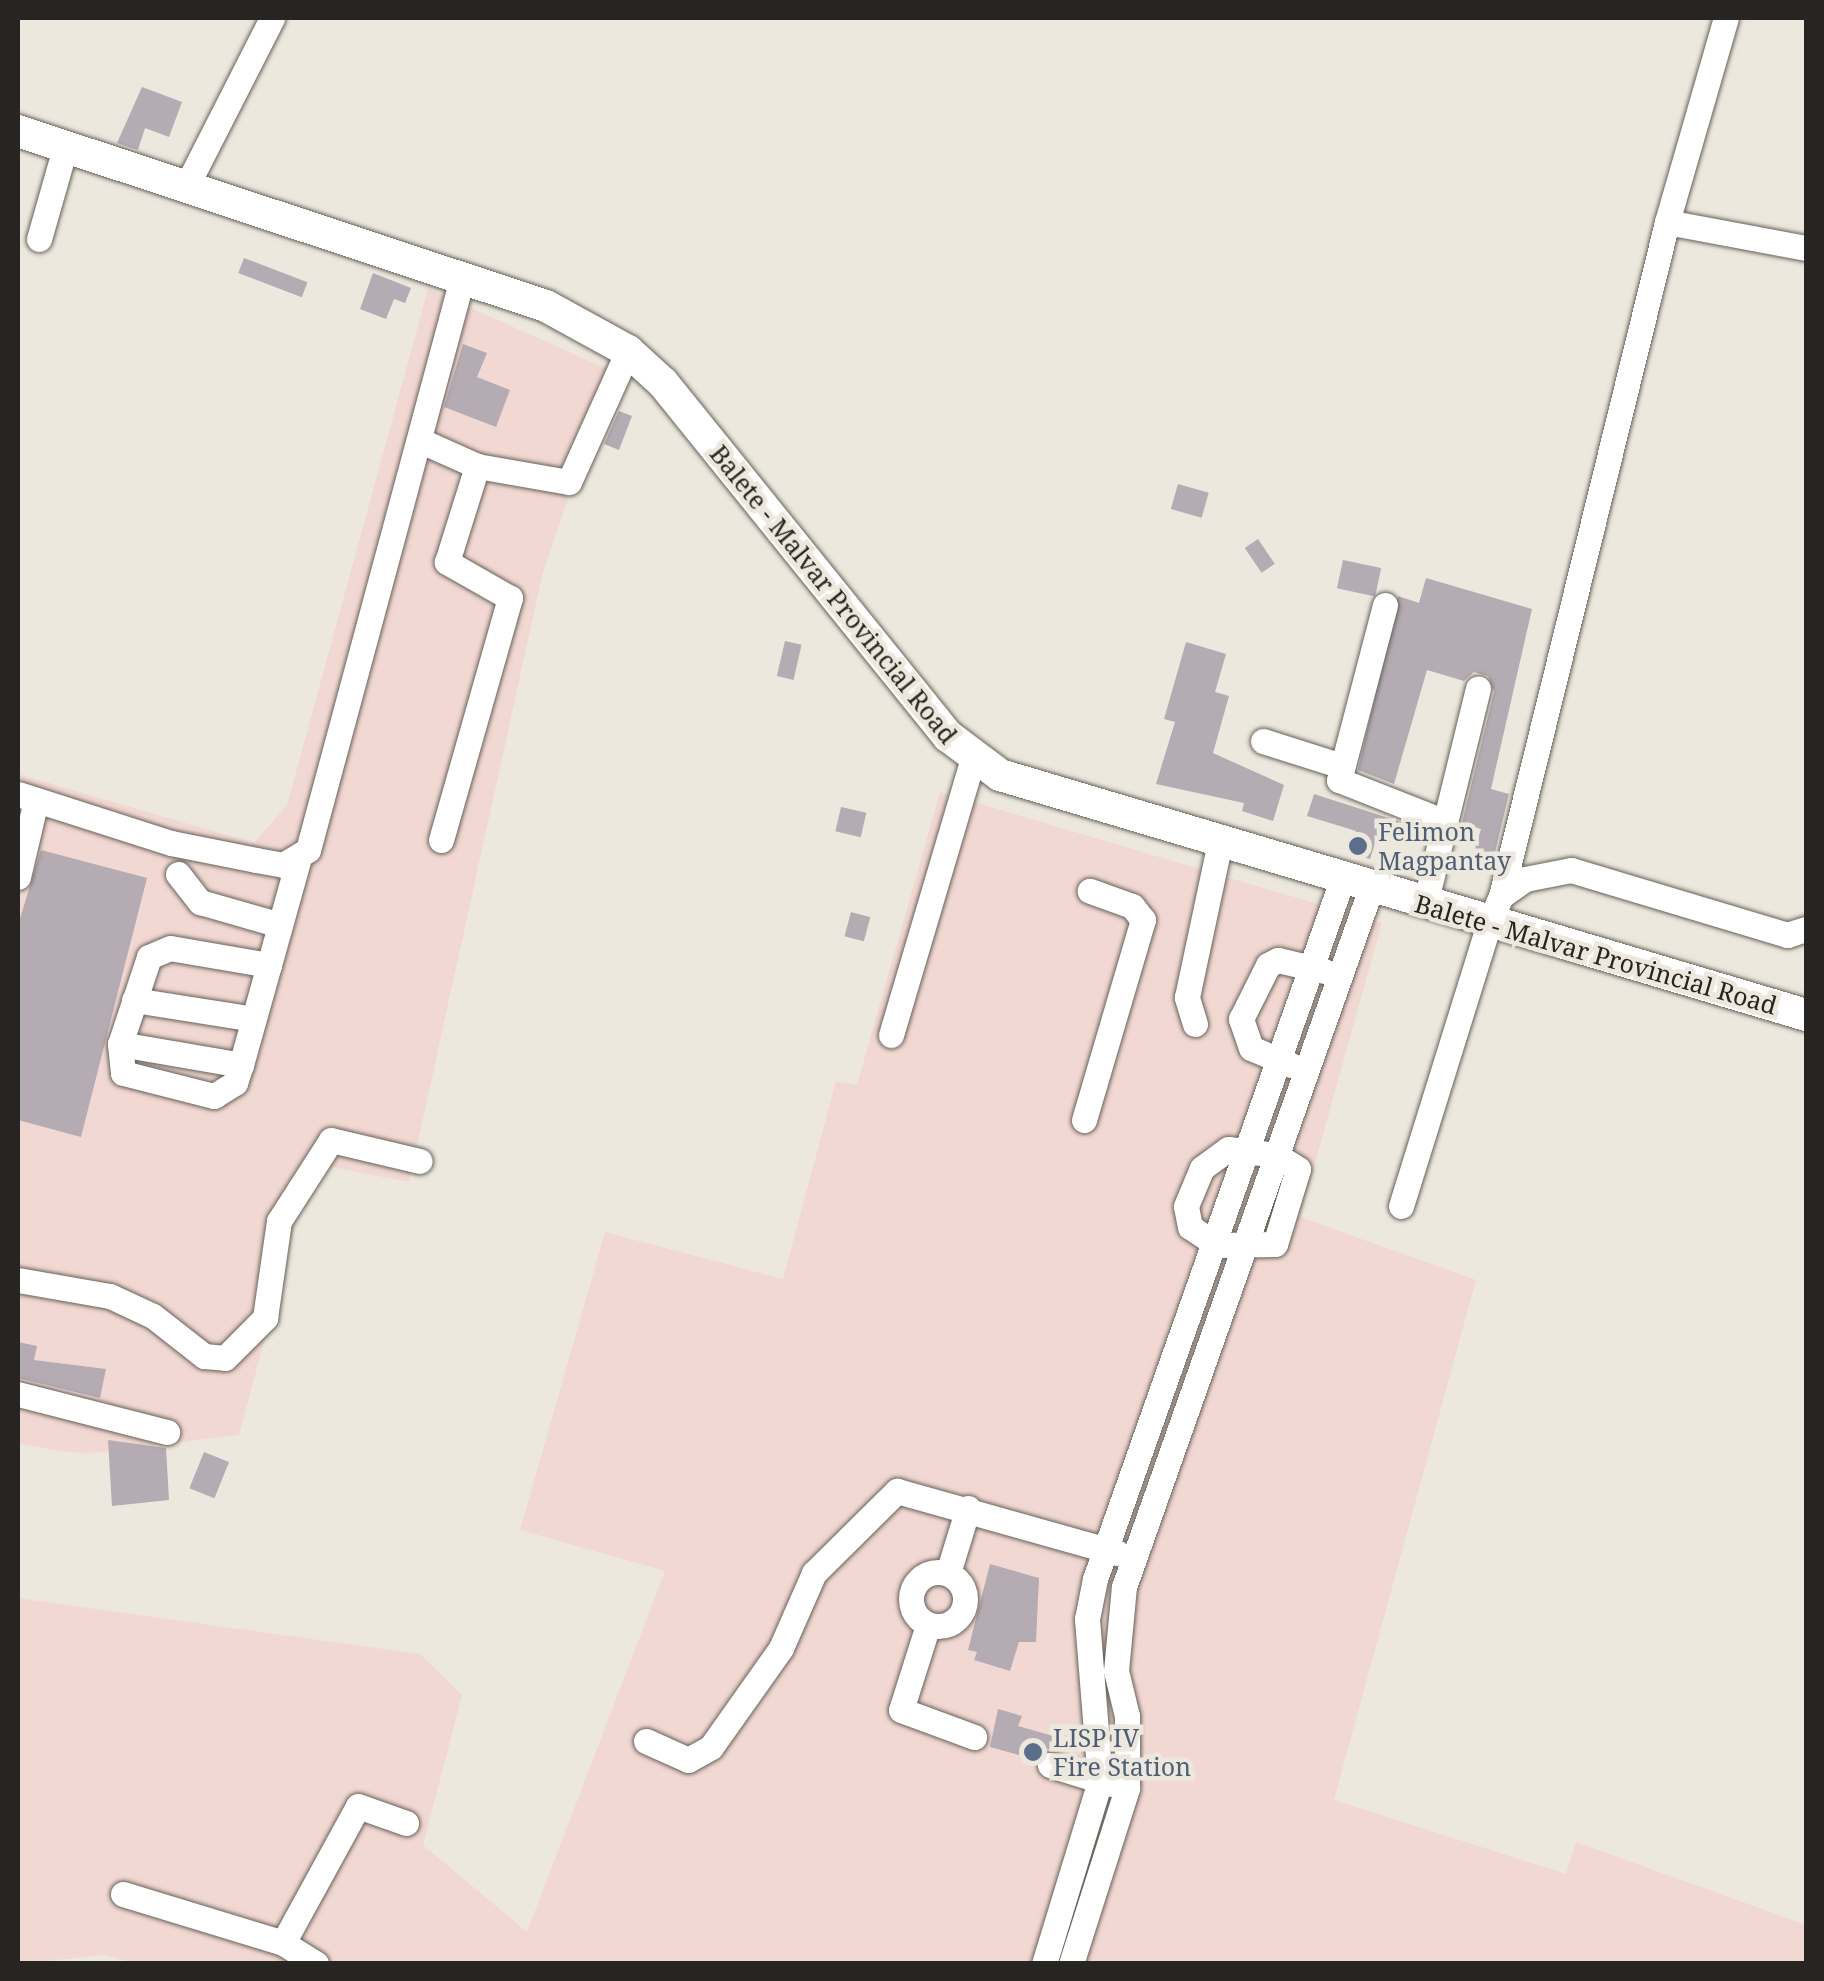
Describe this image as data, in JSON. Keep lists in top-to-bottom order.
{
  "streets": {
    "main road": ["Balete - Malvar Provincial Road"]
  },
  "places": ["Felimon Magpantay", "LISP IV Fire Station"]
}
